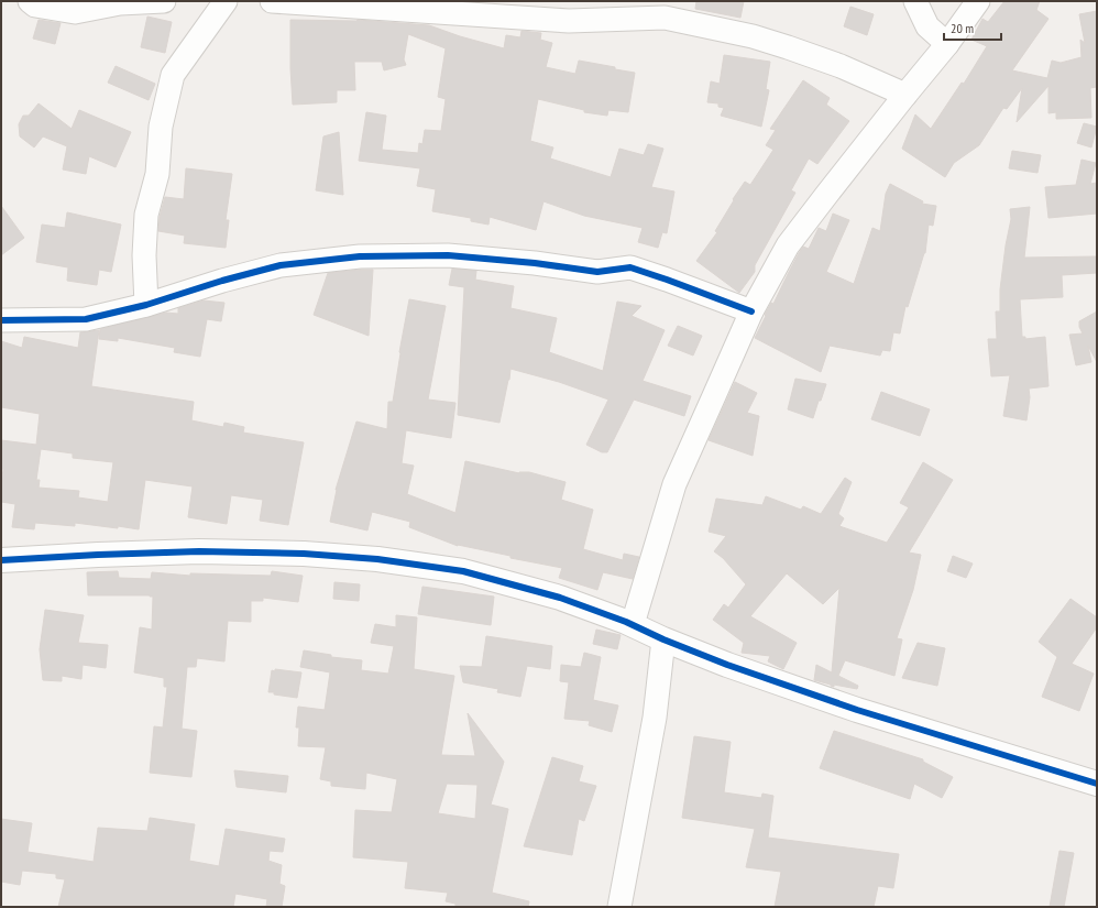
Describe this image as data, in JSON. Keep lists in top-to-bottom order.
{
  "scale_bar": "20 m"
}
